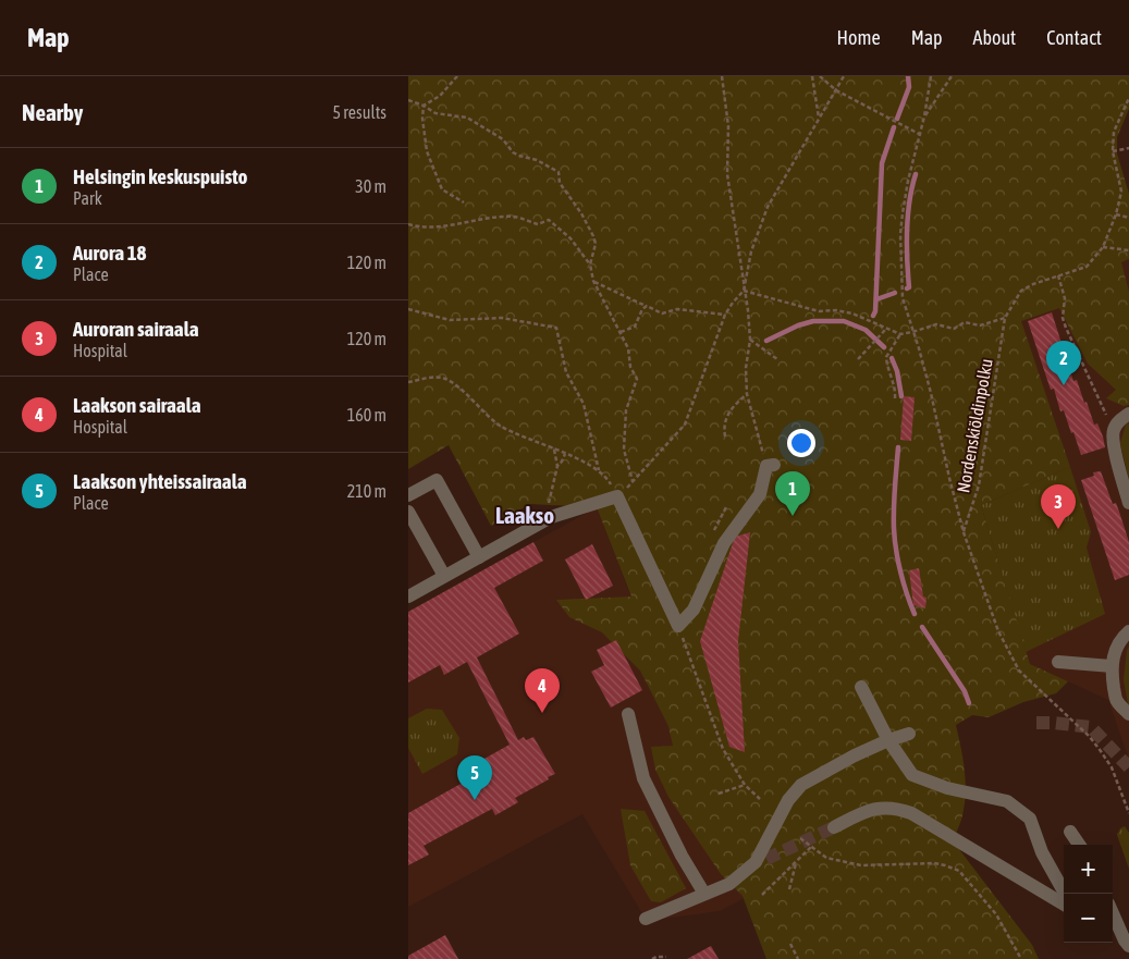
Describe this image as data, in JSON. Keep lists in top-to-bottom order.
{
  "streets": {
    "path": ["Nordenskiöldinpolku"]
  },
  "districts": ["Laakso"],
  "page": {
    "header": "Map",
    "nav": [
      "Home",
      "Map",
      "About",
      "Contact"
    ],
    "heading": ["Nearby", "5 results"],
    "list": [
      {
        "mark": "1",
        "name": "Helsingin keskuspuisto",
        "note": "Park",
        "value": "30 m"
      },
      {
        "mark": "2",
        "name": "Aurora 18",
        "note": "Place",
        "value": "120 m"
      },
      {
        "mark": "3",
        "name": "Auroran sairaala",
        "note": "Hospital",
        "value": "120 m"
      },
      {
        "mark": "4",
        "name": "Laakson sairaala",
        "note": "Hospital",
        "value": "160 m"
      },
      {
        "mark": "5",
        "name": "Laakson yhteissairaala",
        "note": "Place",
        "value": "210 m"
      }
    ],
    "pins": [
      "2",
      "1",
      "3",
      "4",
      "5"
    ],
    "map_buttons": ["+", "−"]
  }
}
